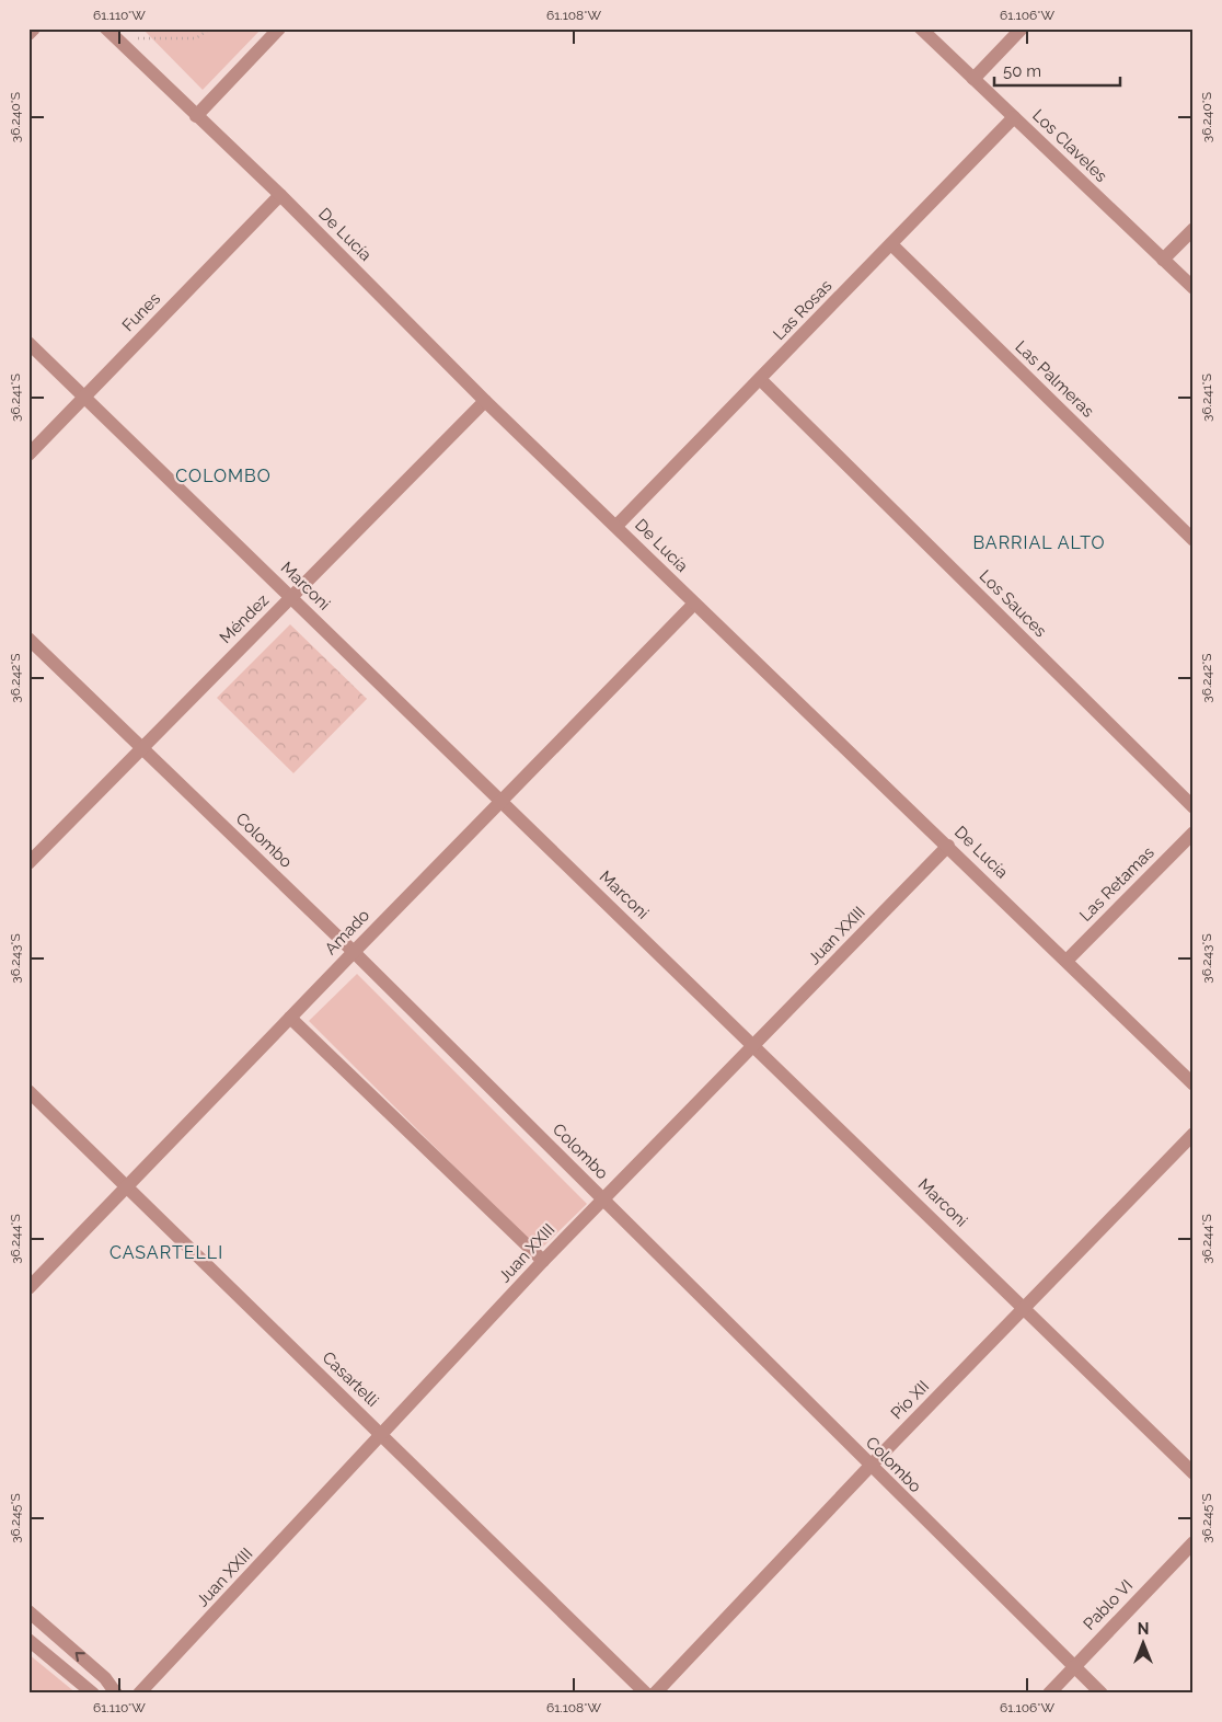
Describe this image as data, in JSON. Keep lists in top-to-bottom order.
{
  "streets": {
    "street": [
      "Los Claveles",
      "De Lucía",
      "Las Rosas",
      "Funes",
      "Las Palmeras",
      "Marconi",
      "Los Sauces",
      "Méndez",
      "Colombo",
      "Las Retamas",
      "Amado",
      "Juan XXIII",
      "Casartelli",
      "Pío XII",
      "Pablo VI"
    ]
  },
  "crossings": [
    ["Los Claveles", "Las Rosas"],
    ["De Lucía", "Las Rosas"],
    ["De Lucía", "Funes"],
    ["De Lucía", "Méndez"],
    ["De Lucía", "Las Retamas"],
    ["De Lucía", "Amado"],
    ["De Lucía", "Juan XXIII"],
    ["Las Rosas", "Las Palmeras"],
    ["Las Rosas", "Los Sauces"],
    ["Funes", "Marconi"],
    ["Marconi", "Méndez"],
    ["Marconi", "Amado"],
    ["Marconi", "Juan XXIII"],
    ["Marconi", "Pío XII"],
    ["Méndez", "Colombo"],
    ["Colombo", "Amado"],
    ["Colombo", "Juan XXIII"],
    ["Colombo", "Pío XII"],
    ["Colombo", "Pablo VI"],
    ["Amado", "Casartelli"],
    ["Juan XXIII", "Casartelli"]
  ],
  "districts": ["COLOMBO", "BARRIAL ALTO", "CASARTELLI"],
  "scale_bar": "50 m",
  "north": "top",
  "coordinates": [
    "61.110°W",
    "61.108°W",
    "61.106°W",
    "36.240°S",
    "36.241°S",
    "36.242°S",
    "36.243°S",
    "36.244°S",
    "36.245°S"
  ]
}
